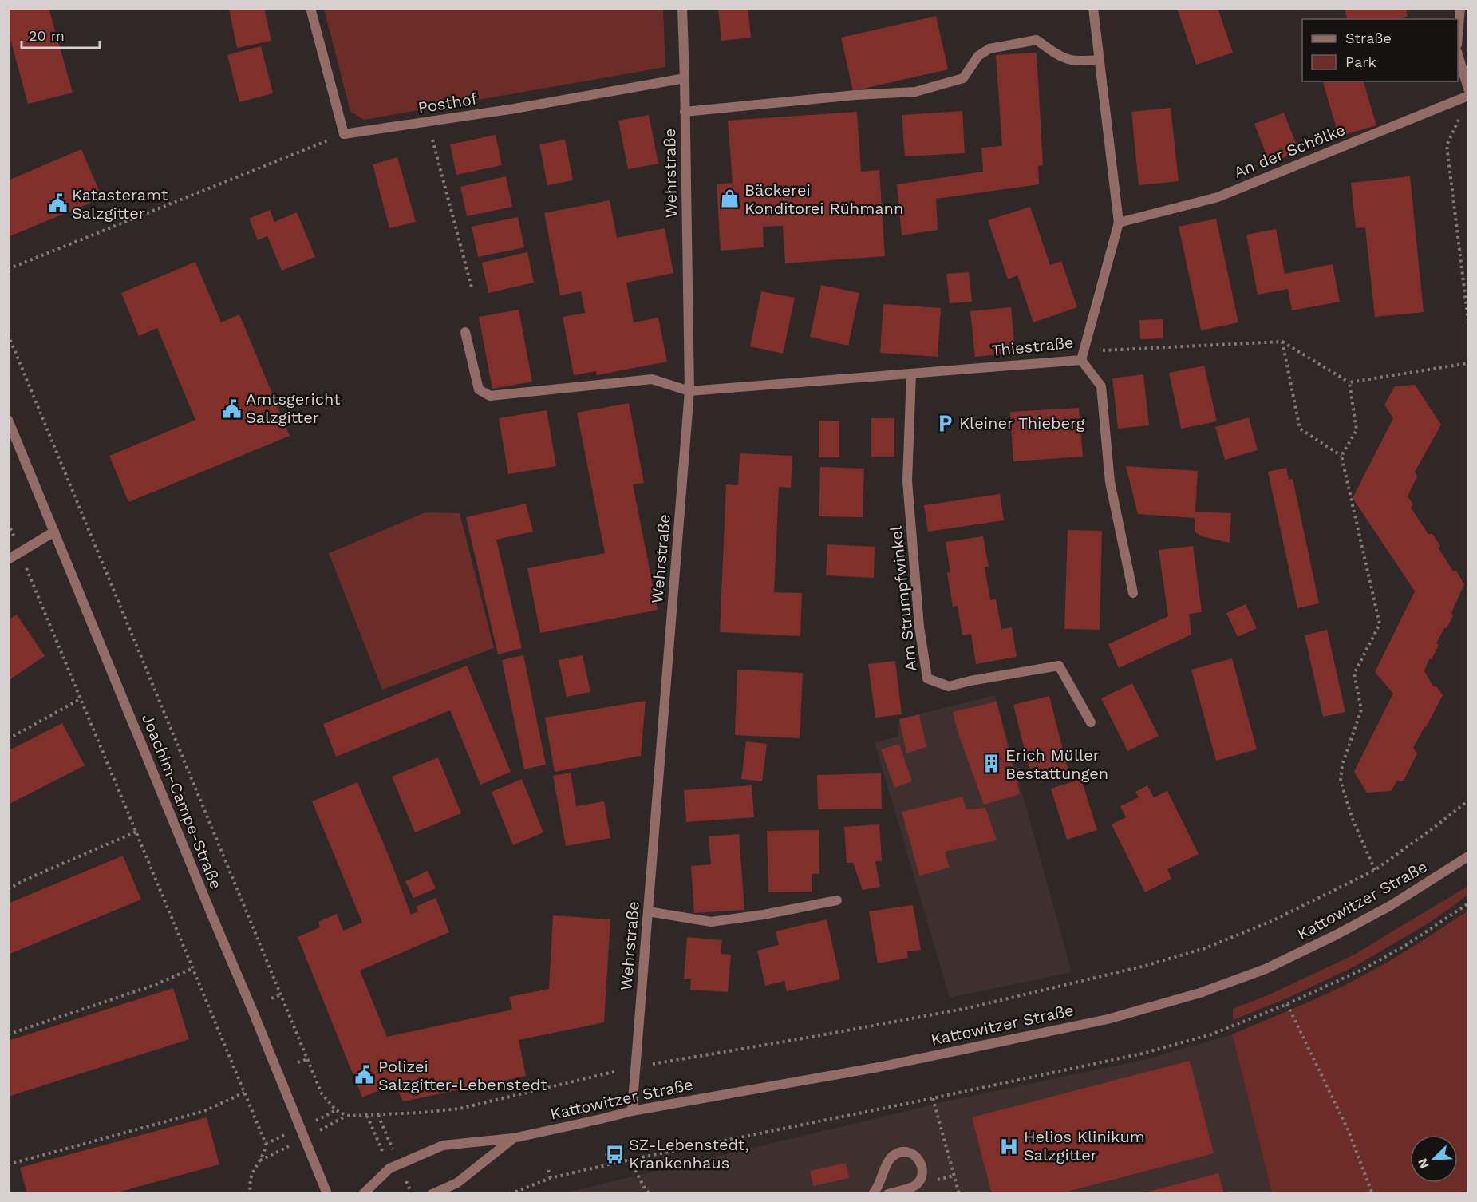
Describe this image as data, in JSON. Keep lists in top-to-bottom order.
{
  "streets": {
    "street": [
      "Posthof",
      "An der Schölke",
      "Wehrstraße",
      "Thiestraße",
      "Am Strumpfwinkel",
      "Joachim-Campe-Straße",
      "Kattowitzer Straße"
    ]
  },
  "crossings": [
    ["Posthof", "Wehrstraße"],
    ["An der Schölke", "Thiestraße"],
    ["Wehrstraße", "Thiestraße"],
    ["Wehrstraße", "Kattowitzer Straße"],
    ["Thiestraße", "Am Strumpfwinkel"]
  ],
  "places": {
    "shop": ["Bäckerei Konditorei Rühmann"],
    "public building": ["Katasteramt Salzgitter", "Amtsgericht Salzgitter", "Polizei Salzgitter-Lebenstedt"],
    "parking": ["Kleiner Thieberg"],
    "building": ["Erich Müller Bestattungen"],
    "hospital": ["Helios Klinikum Salzgitter"],
    "bus stop": ["SZ-Lebenstedt, Krankenhaus"]
  },
  "legend": ["Straße", "Park"],
  "scale_bar": "20 m",
  "north": "bottom left"
}
